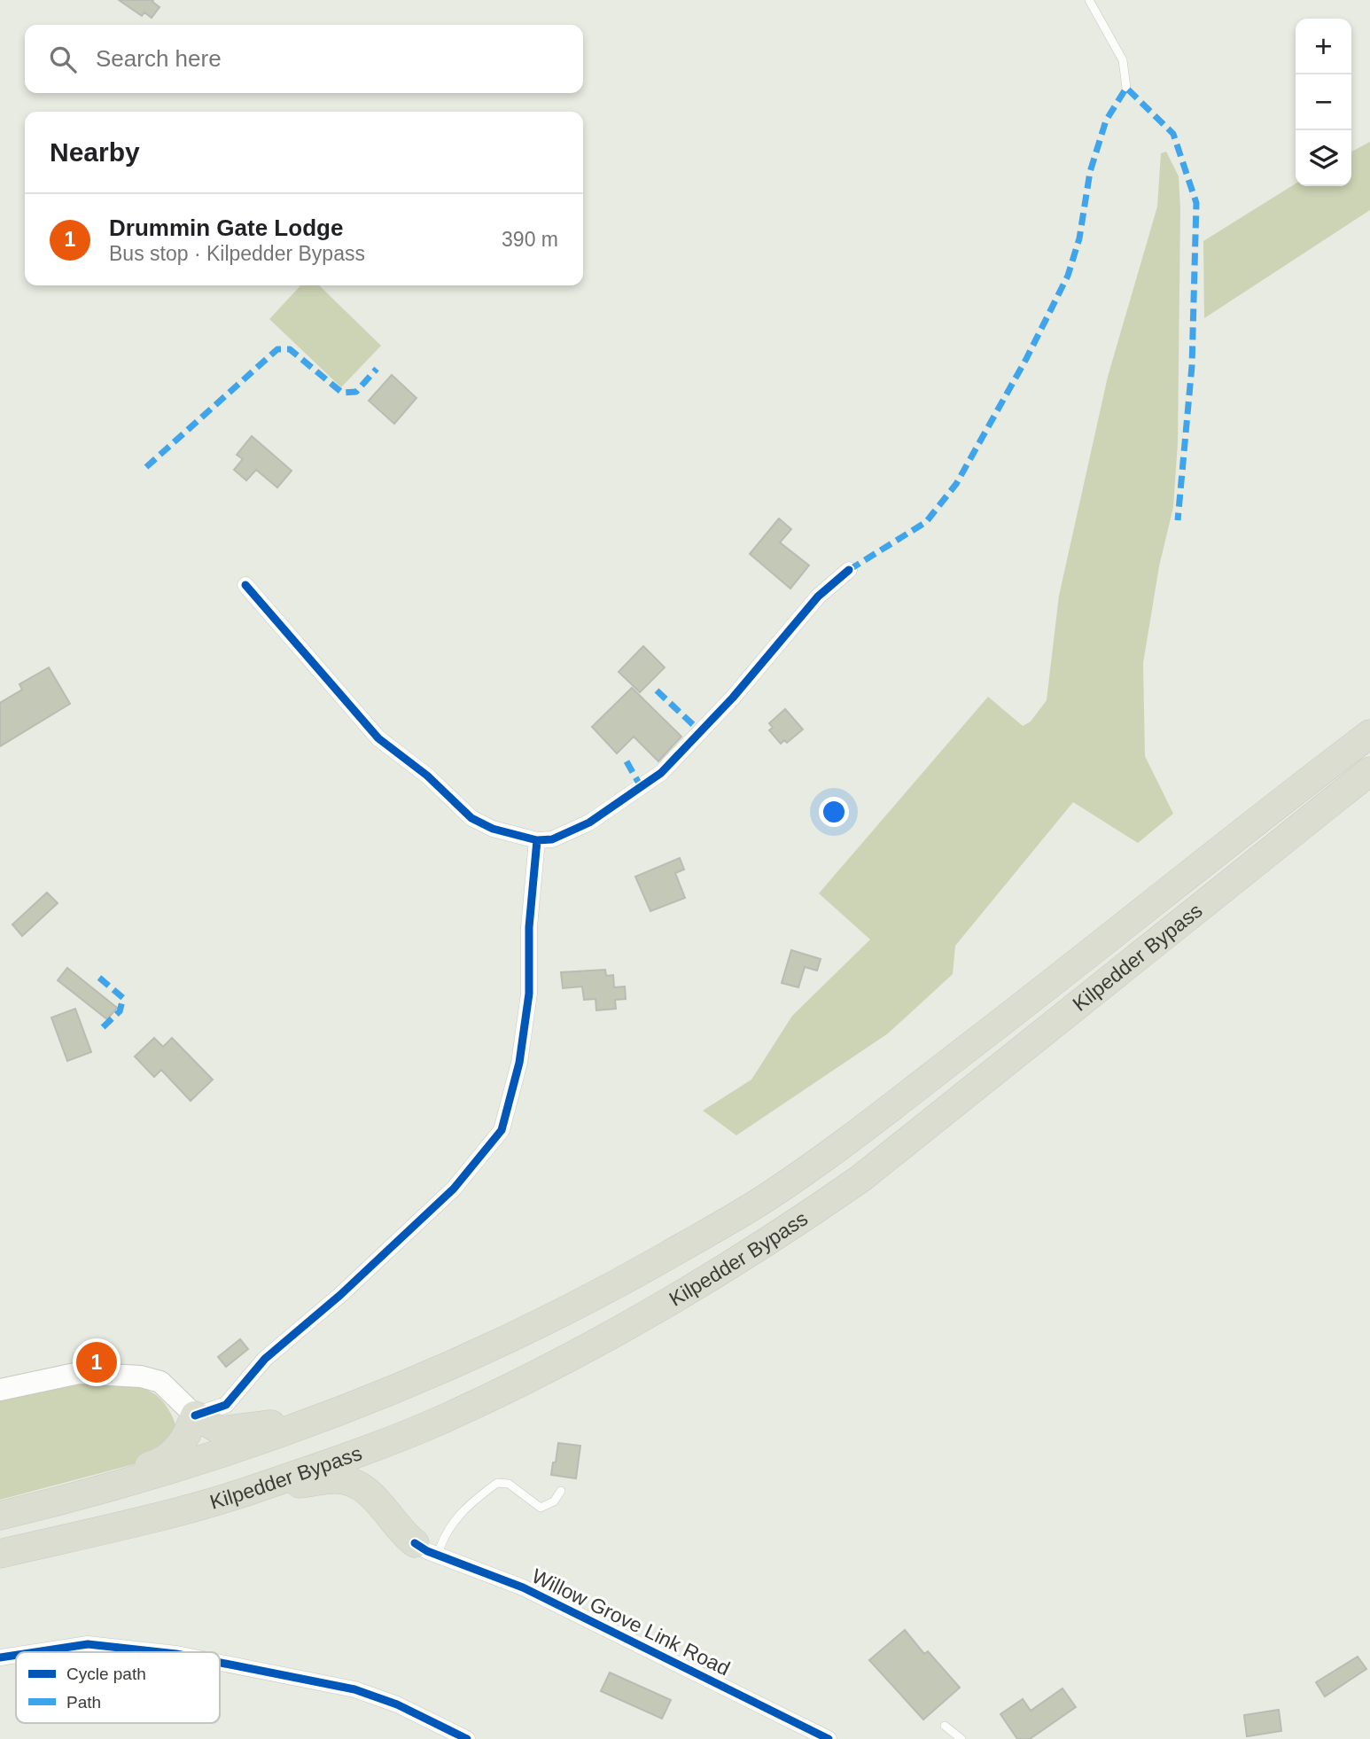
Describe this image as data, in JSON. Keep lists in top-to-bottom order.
{
  "streets": {
    "highway": ["Kilpedder Bypass"],
    "street": ["Willow Grove Link Road"]
  },
  "legend": ["Cycle path", "Path"],
  "page": {
    "map_buttons": ["+", "−"],
    "search": "Search here",
    "heading": "Nearby",
    "list": [
      {
        "mark": "1",
        "name": "Drummin Gate Lodge",
        "note": "Bus stop · Kilpedder Bypass",
        "value": "390 m"
      }
    ],
    "pins": "1"
  }
}
